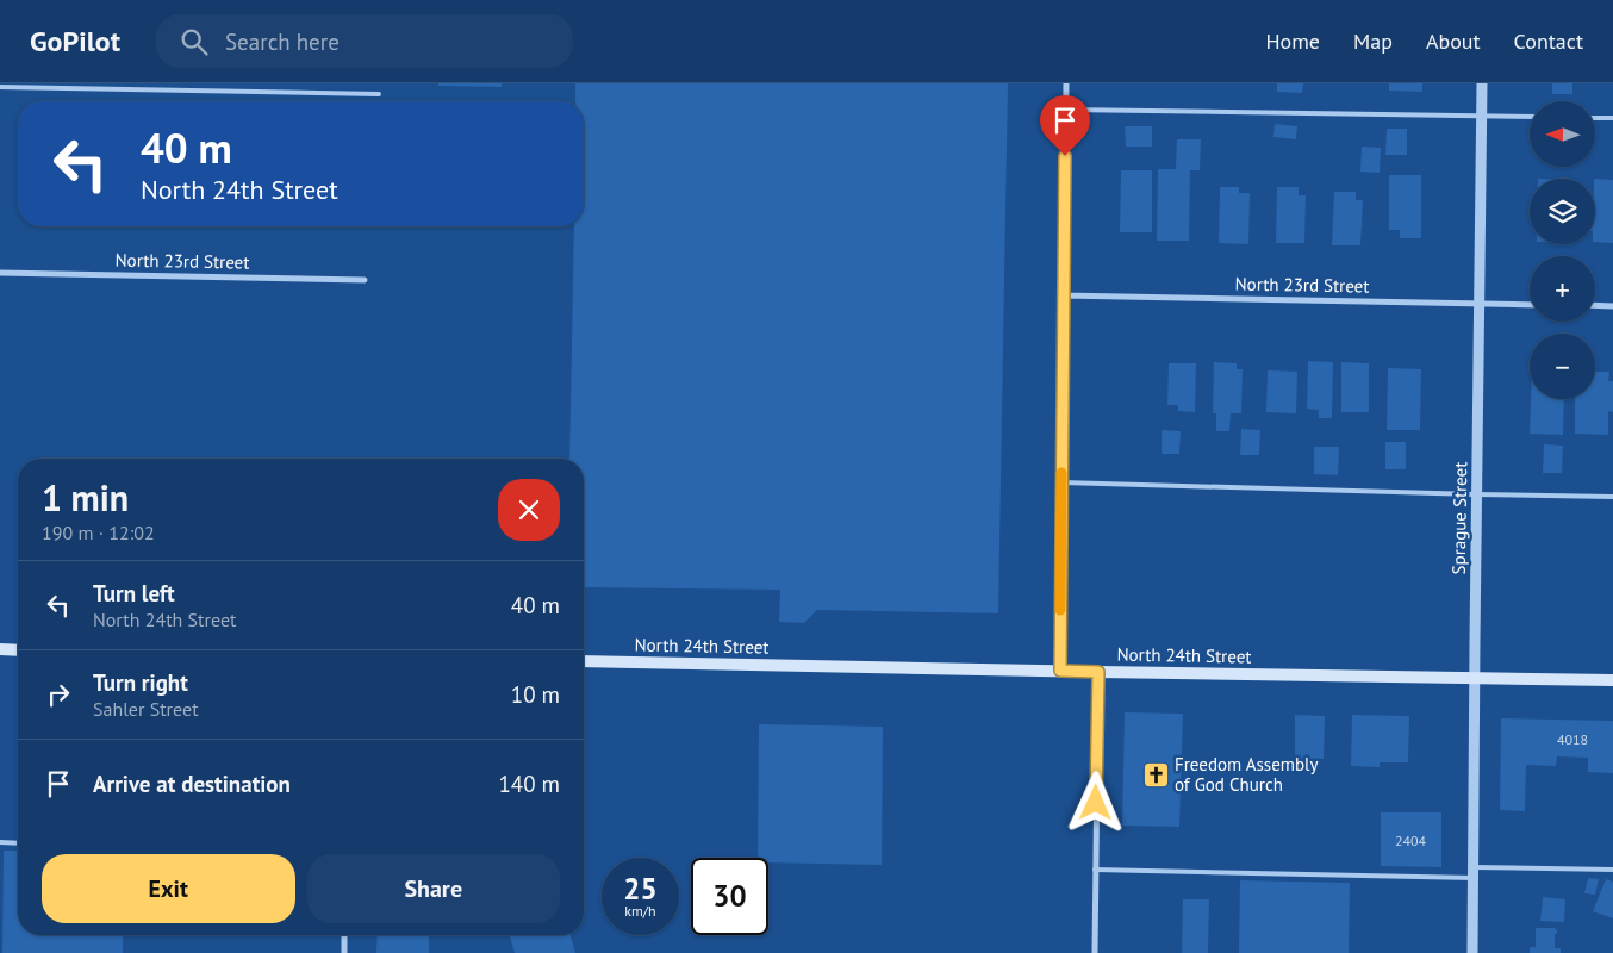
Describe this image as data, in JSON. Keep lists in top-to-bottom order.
{
  "streets": {
    "main road": ["North 24th Street"],
    "street": ["North 23rd Street", "Sprague Street"]
  },
  "crossings": [
    ["North 23rd Street", "Sprague Street"],
    ["Sprague Street", "North 24th Street"]
  ],
  "places": {
    "church": ["Freedom Assembly of God Church"]
  },
  "house_numbers": ["4018", "2404"],
  "north": "left",
  "page": {
    "header": "GoPilot",
    "search": "Search here",
    "nav": [
      "Home",
      "Map",
      "About",
      "Contact"
    ],
    "map_buttons": ["+", "−"],
    "turn": ["40 m", "North 24th Street"],
    "heading": ["1 min", "190 m · 12:02"],
    "list": [
      {
        "name": "Turn left",
        "note": "North 24th Street",
        "value": "40 m"
      },
      {
        "name": "Turn right",
        "note": "Sahler Street",
        "value": "10 m"
      },
      {
        "name": "Arrive at destination",
        "value": "140 m"
      }
    ],
    "buttons": ["Exit", "Share"],
    "speed": "25 km/h",
    "limit": "30"
  }
}
